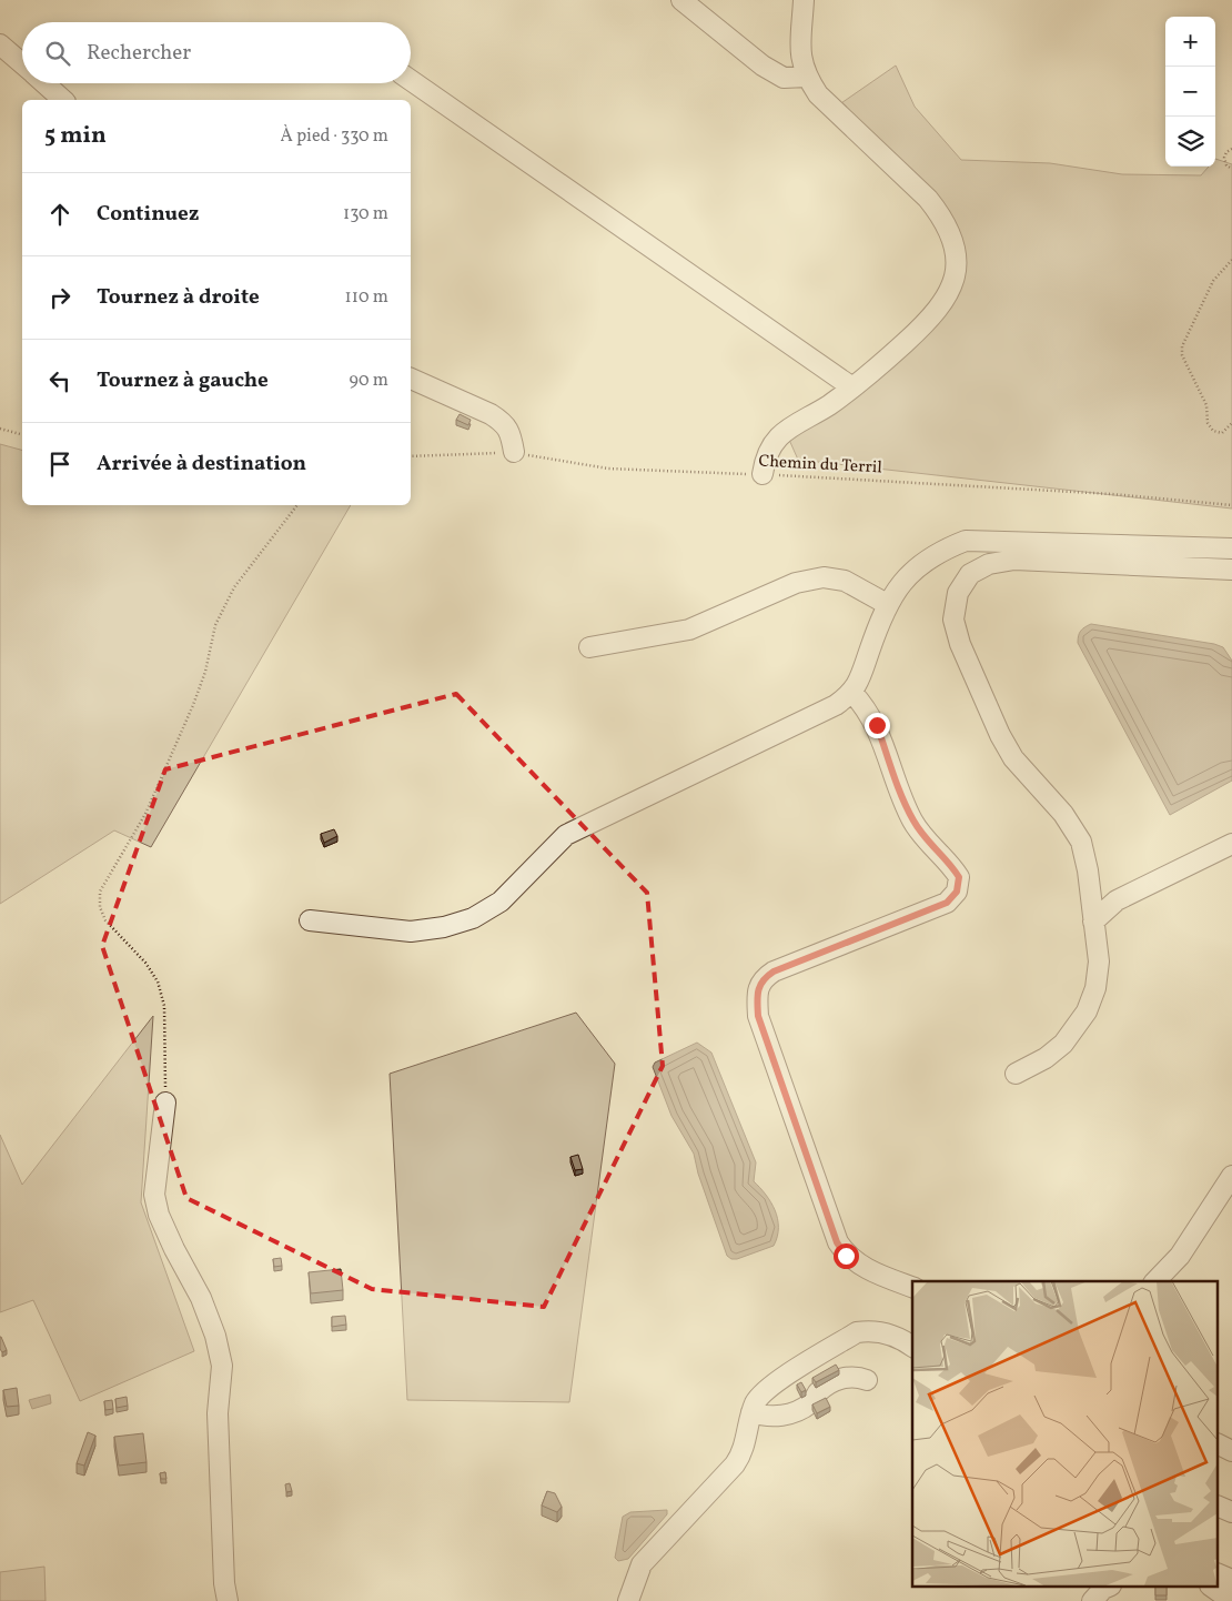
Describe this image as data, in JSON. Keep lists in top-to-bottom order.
{
  "streets": {
    "path": ["Chemin du Terril"]
  },
  "page": {
    "map_buttons": ["+", "−"],
    "search": "Rechercher",
    "heading": ["5 min", "À pied · 330 m"],
    "list": [
      ["Continuez", "130 m"],
      ["Tournez à droite", "110 m"],
      ["Tournez à gauche", "90 m"],
      "Arrivée à destination"
    ]
  }
}
